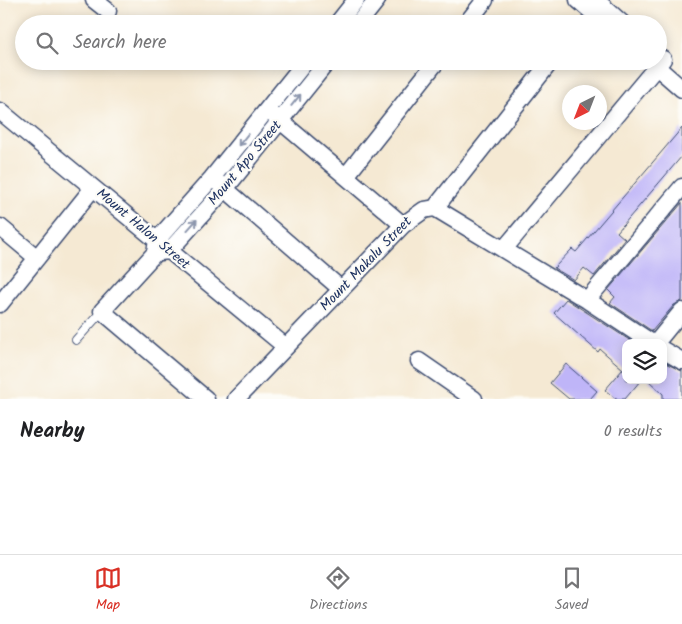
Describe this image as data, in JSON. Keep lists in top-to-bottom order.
{
  "streets": {
    "street": ["Mount Apo Street", "Mount Halon Street", "Mount Makalu Street"]
  },
  "crossings": [
    ["Mount Apo Street", "Mount Halon Street"],
    ["Mount Halon Street", "Mount Makalu Street"]
  ],
  "north": "bottom left",
  "page": {
    "search": "Search here",
    "heading": ["Nearby", "0 results"],
    "nav": ["Map", "Directions", "Saved"]
  }
}
